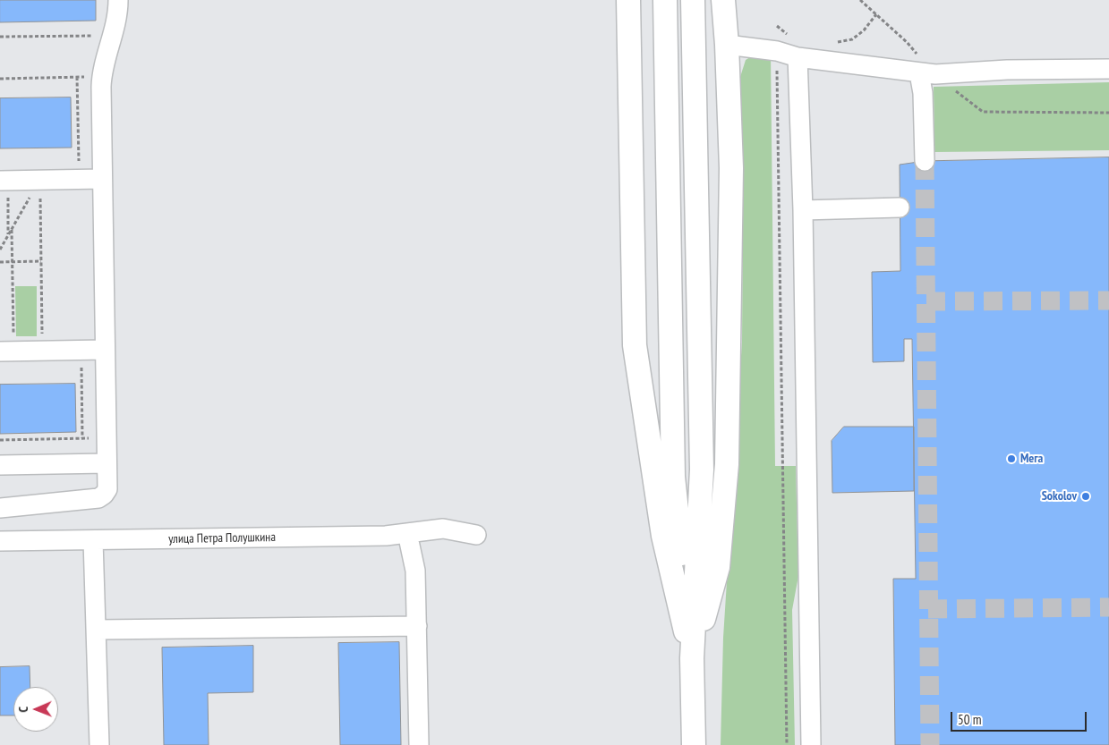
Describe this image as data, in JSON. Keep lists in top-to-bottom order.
{
  "streets": {
    "street": ["улица Петра Полушкина"]
  },
  "places": ["Мега", "Sokolov"],
  "scale_bar": "50 m",
  "north": "left"
}
